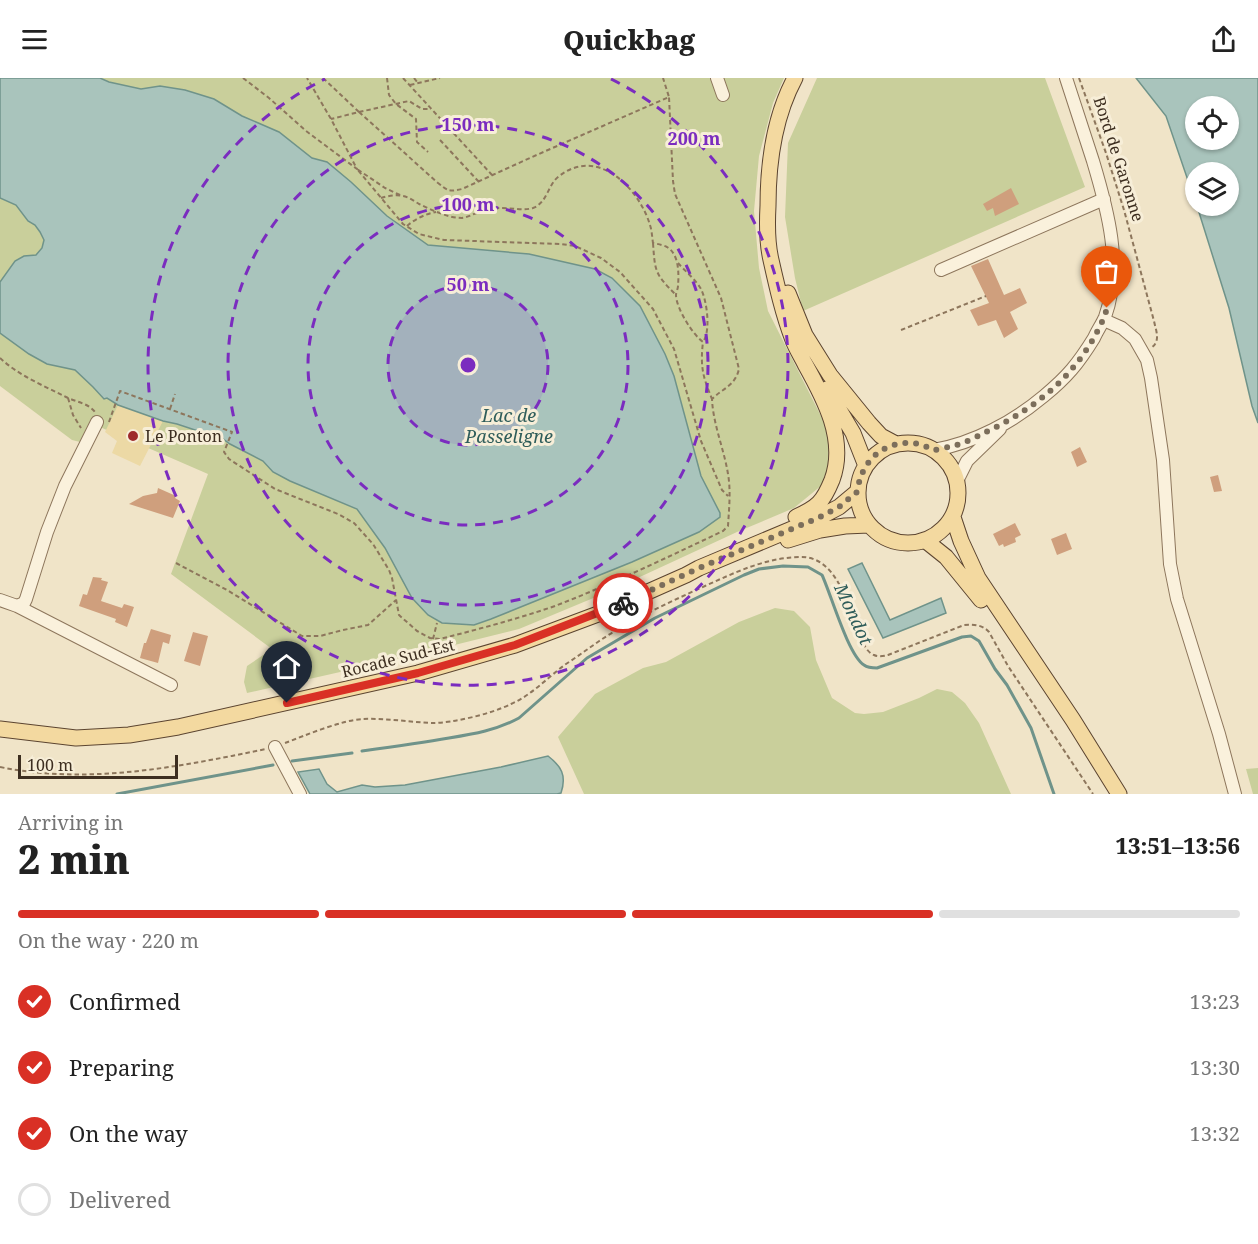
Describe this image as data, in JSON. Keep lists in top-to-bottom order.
{
  "streets": {
    "main road": ["Rocade Sud-Est"],
    "path": ["Bord de Garonne"]
  },
  "water": ["Lac de Passeligne", "Mondot"],
  "places": ["Le Ponton"],
  "scale_bar": "100 m",
  "page": {
    "header": "Quickbag",
    "scale": "100 m",
    "heading": ["2 min", "Arriving in", "13:51–13:56"],
    "bar": "On the way · 220 m",
    "list": [
      ["Confirmed", "13:23"],
      ["Preparing", "13:30"],
      ["On the way", "13:32"],
      "Delivered"
    ]
  },
  "rings": [
    "150 m",
    "200 m",
    "100 m",
    "50 m"
  ]
}
